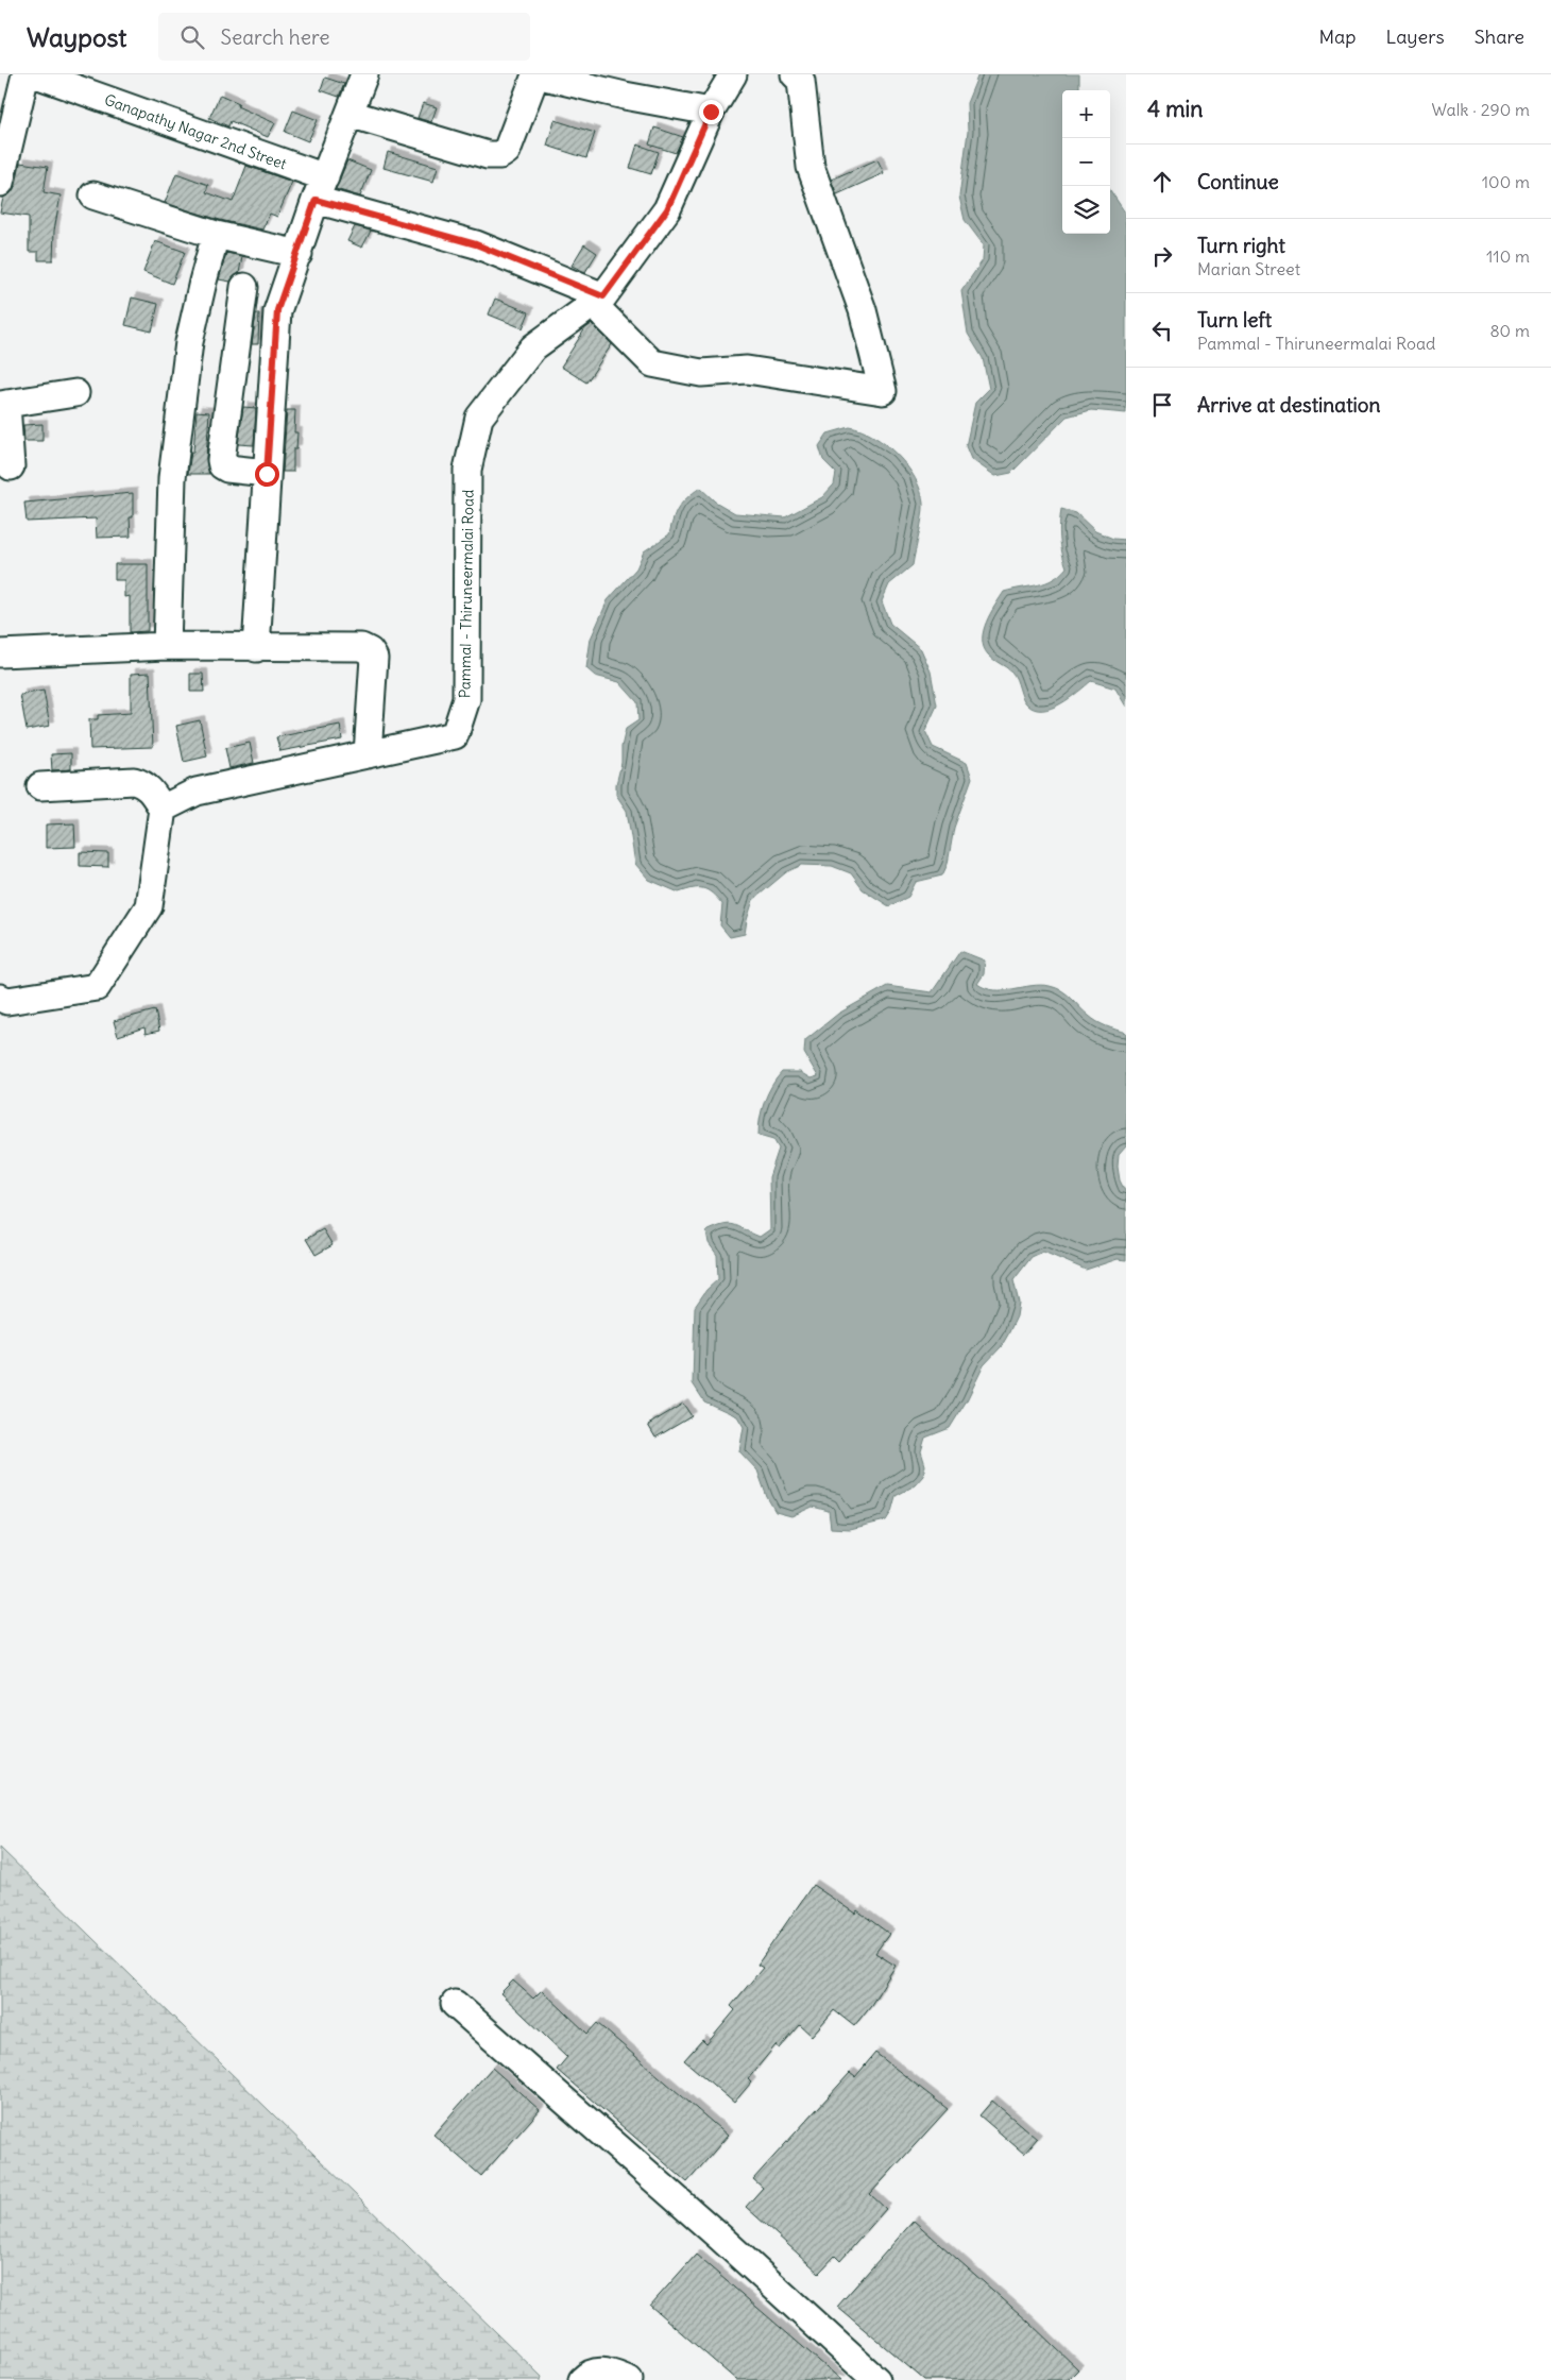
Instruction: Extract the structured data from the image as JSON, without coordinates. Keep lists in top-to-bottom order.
{
  "streets": {
    "street": ["Ganapathy Nagar 2nd Street", "Pammal - Thiruneermalai Road"]
  },
  "crossings": [
    ["Ganapathy Nagar 2nd Street", "Pammal - Thiruneermalai Road"]
  ],
  "page": {
    "header": "Waypost",
    "search": "Search here",
    "nav": ["Map", "Layers", "Share"],
    "heading": ["4 min", "Walk · 290 m"],
    "map_buttons": ["+", "−"],
    "list": [
      ["Continue", "100 m"],
      ["Turn right", "Marian Street", "110 m"],
      ["Turn left", "Pammal - Thiruneermalai Road", "80 m"],
      "Arrive at destination"
    ]
  }
}
